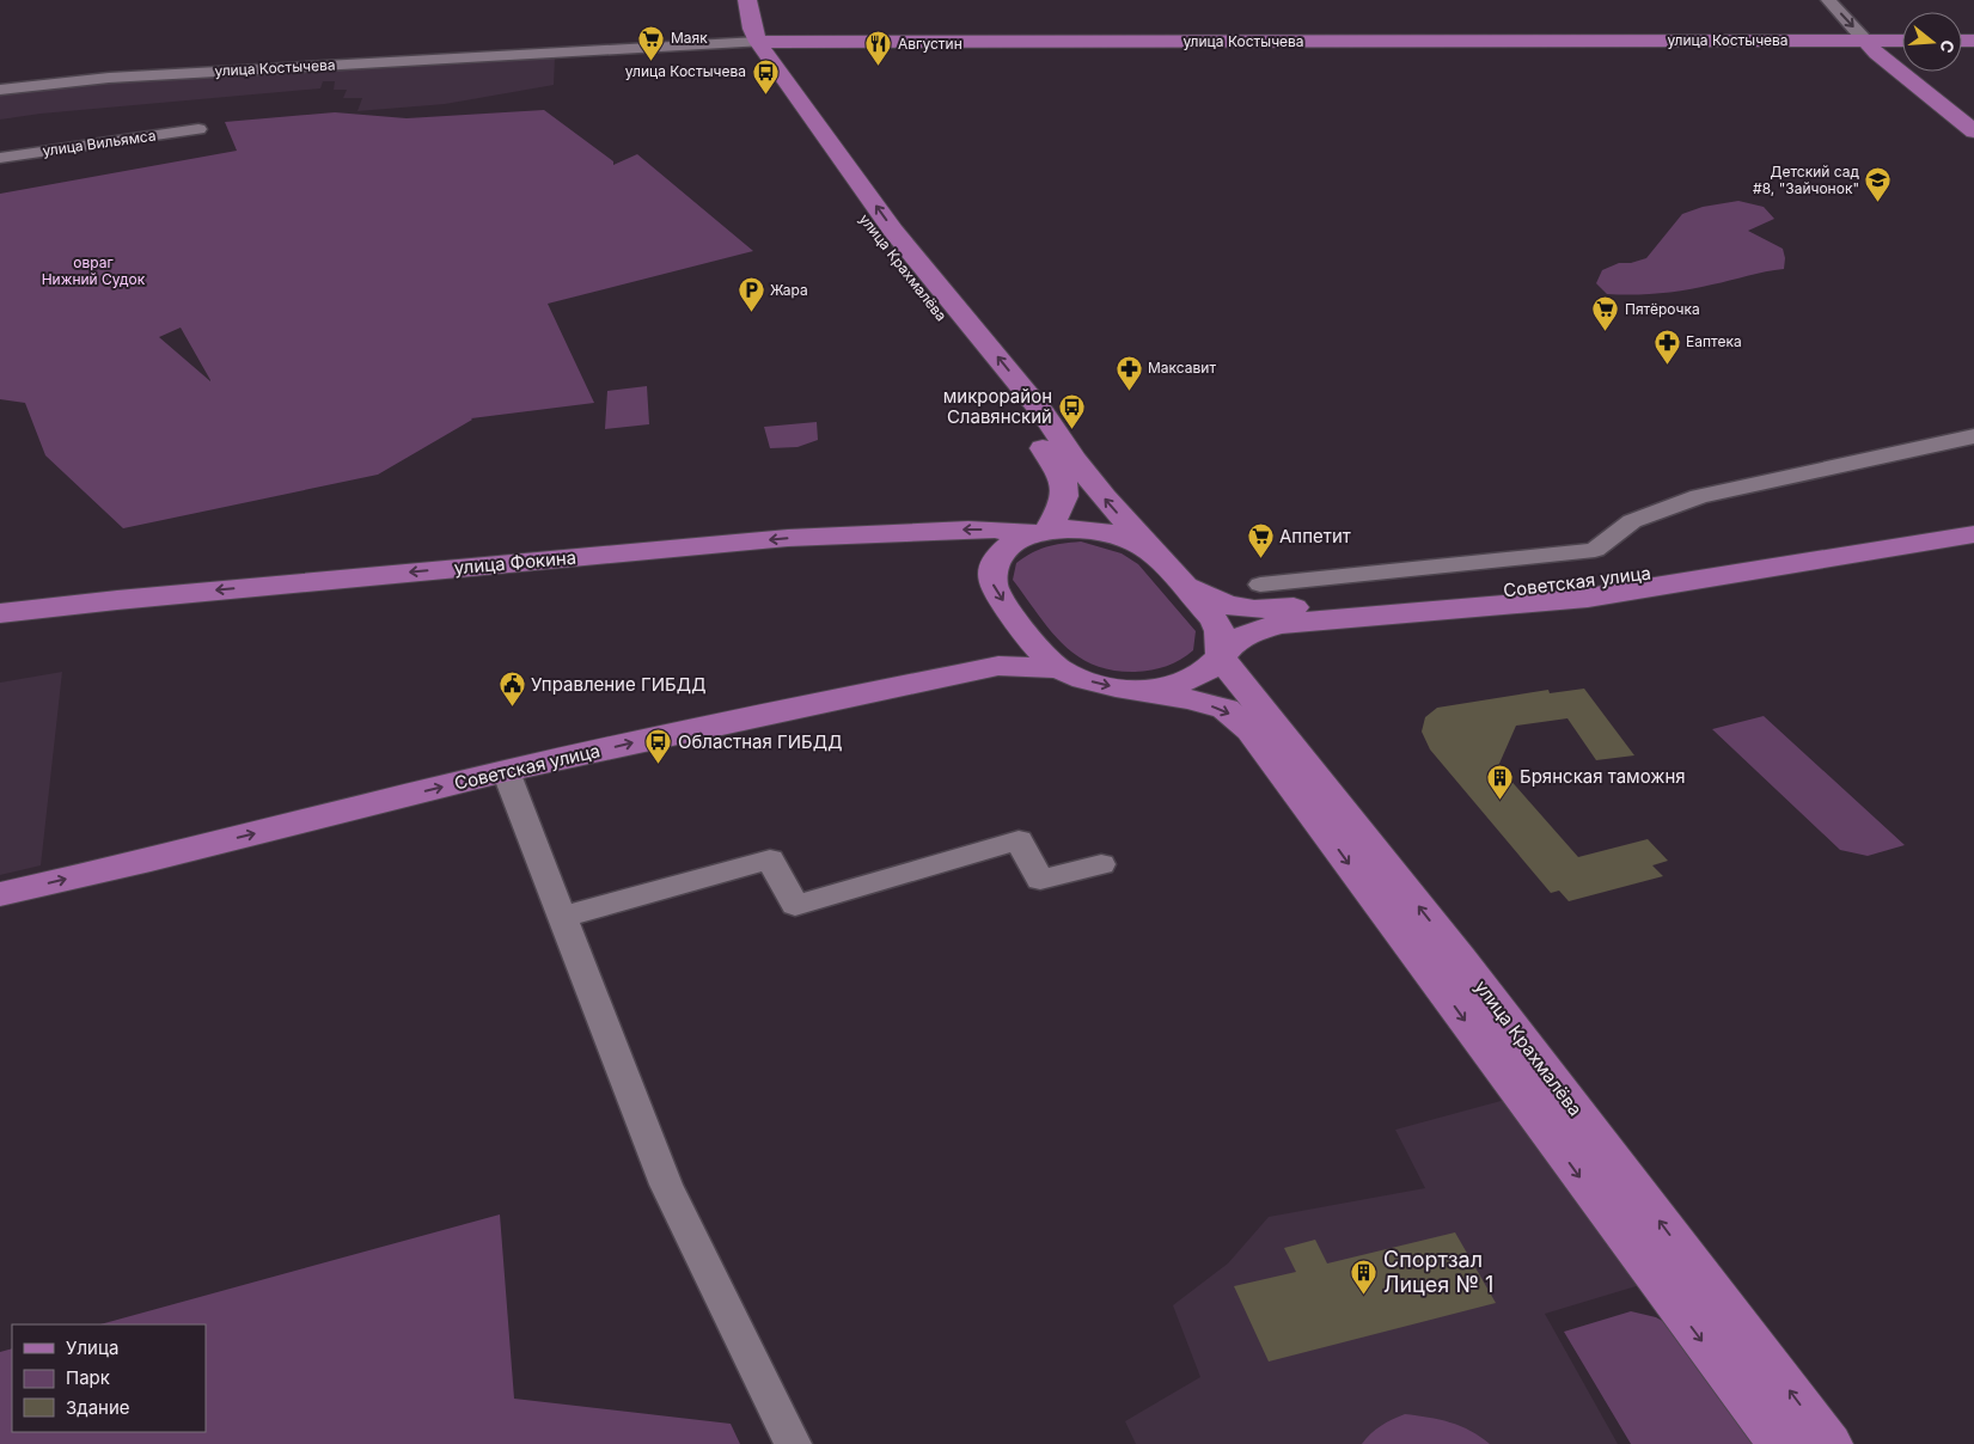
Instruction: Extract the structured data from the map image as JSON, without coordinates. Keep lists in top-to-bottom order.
{
  "streets": {
    "main road": [
      "улица Костычева",
      "улица Крахмалёва",
      "улица Фокина",
      "Советская улица"
    ],
    "street": ["улица Вильямса"]
  },
  "crossings": [
    ["улица Костычева", "улица Крахмалёва"],
    ["улица Крахмалёва", "улица Фокина"],
    ["улица Крахмалёва", "Советская улица"],
    ["улица Фокина", "Советская улица"]
  ],
  "one_way": ["улица Фокина", "Советская улица"],
  "parks": ["овраг Нижний Судок"],
  "places": {
    "supermarket": ["Маяк", "Пятёрочка", "Аппетит"],
    "restaurant": ["Августин"],
    "bus stop": ["улица Костычева", "микрорайон Славянский", "Областная ГИБДД"],
    "school or university": ["Детский сад #8, \"Зайчонок\""],
    "parking": ["Жара"],
    "pharmacy": ["Еаптека", "Максавит"],
    "public building": ["Управление ГИБДД"],
    "building": ["Брянская таможня", "Спортзал Лицея № 1"]
  },
  "legend": ["Улица", "Парк", "Здание"],
  "north": "right"
}
